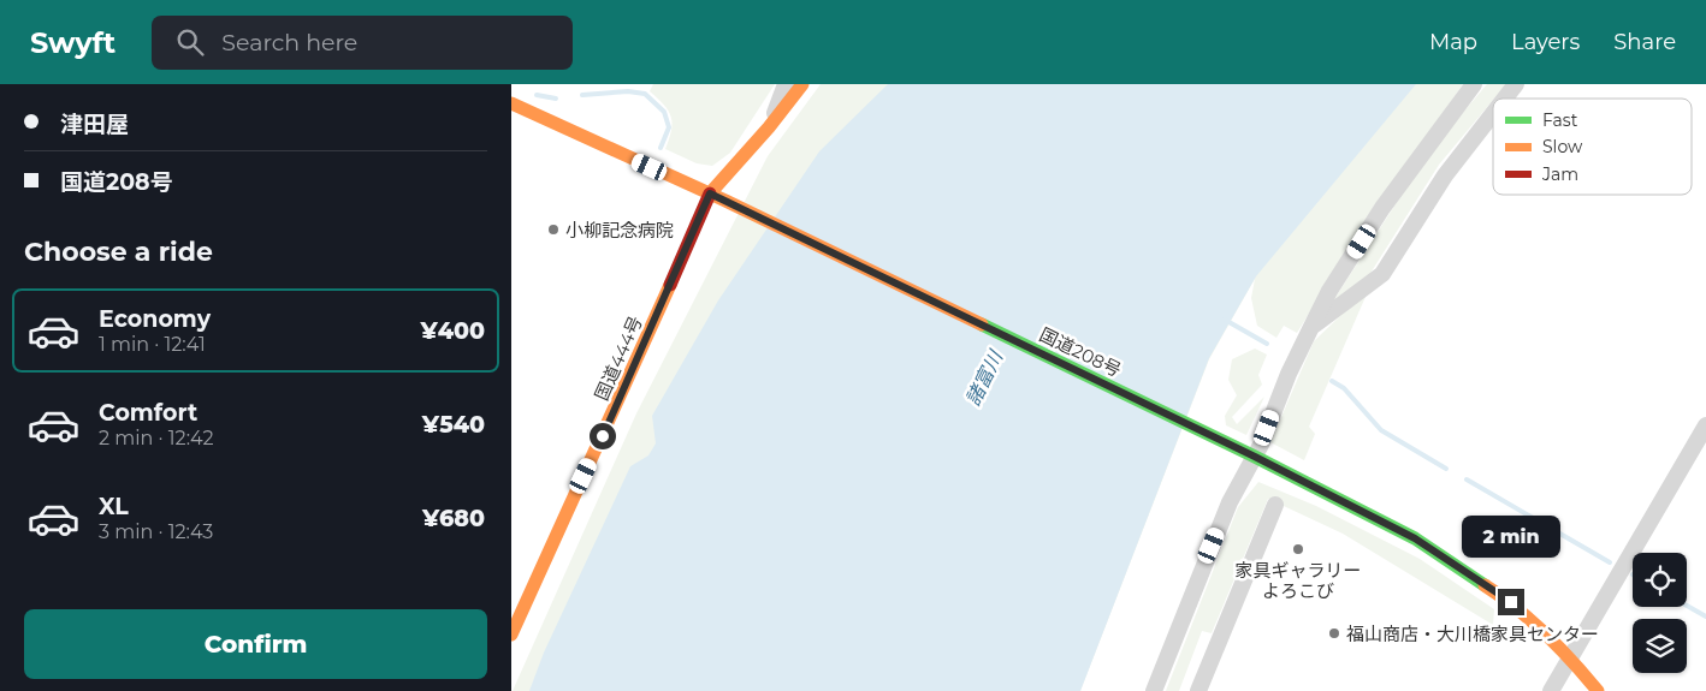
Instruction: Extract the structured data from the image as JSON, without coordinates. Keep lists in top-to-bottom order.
{
  "streets": {
    "main road": ["国道208号", "国道444号"]
  },
  "crossings": [
    ["国道208号", "国道444号"]
  ],
  "water": ["諸富川"],
  "places": ["小柳記念病院", "家具ギャラリー よろこび", "福山商店・大川橋家具センター"],
  "legend": ["Fast", "Slow", "Jam"],
  "page": {
    "header": "Swyft",
    "search": "Search here",
    "nav": ["Map", "Layers", "Share"],
    "banner": ["津田屋", "国道208号"],
    "heading": "Choose a ride",
    "list": [
      {
        "name": "Economy",
        "note": "1 min · 12:41",
        "value": "¥400"
      },
      {
        "name": "Comfort",
        "note": "2 min · 12:42",
        "value": "¥540"
      },
      {
        "name": "XL",
        "note": "3 min · 12:43",
        "value": "¥680"
      }
    ],
    "bubble": "2 min",
    "buttons": "Confirm"
  }
}
